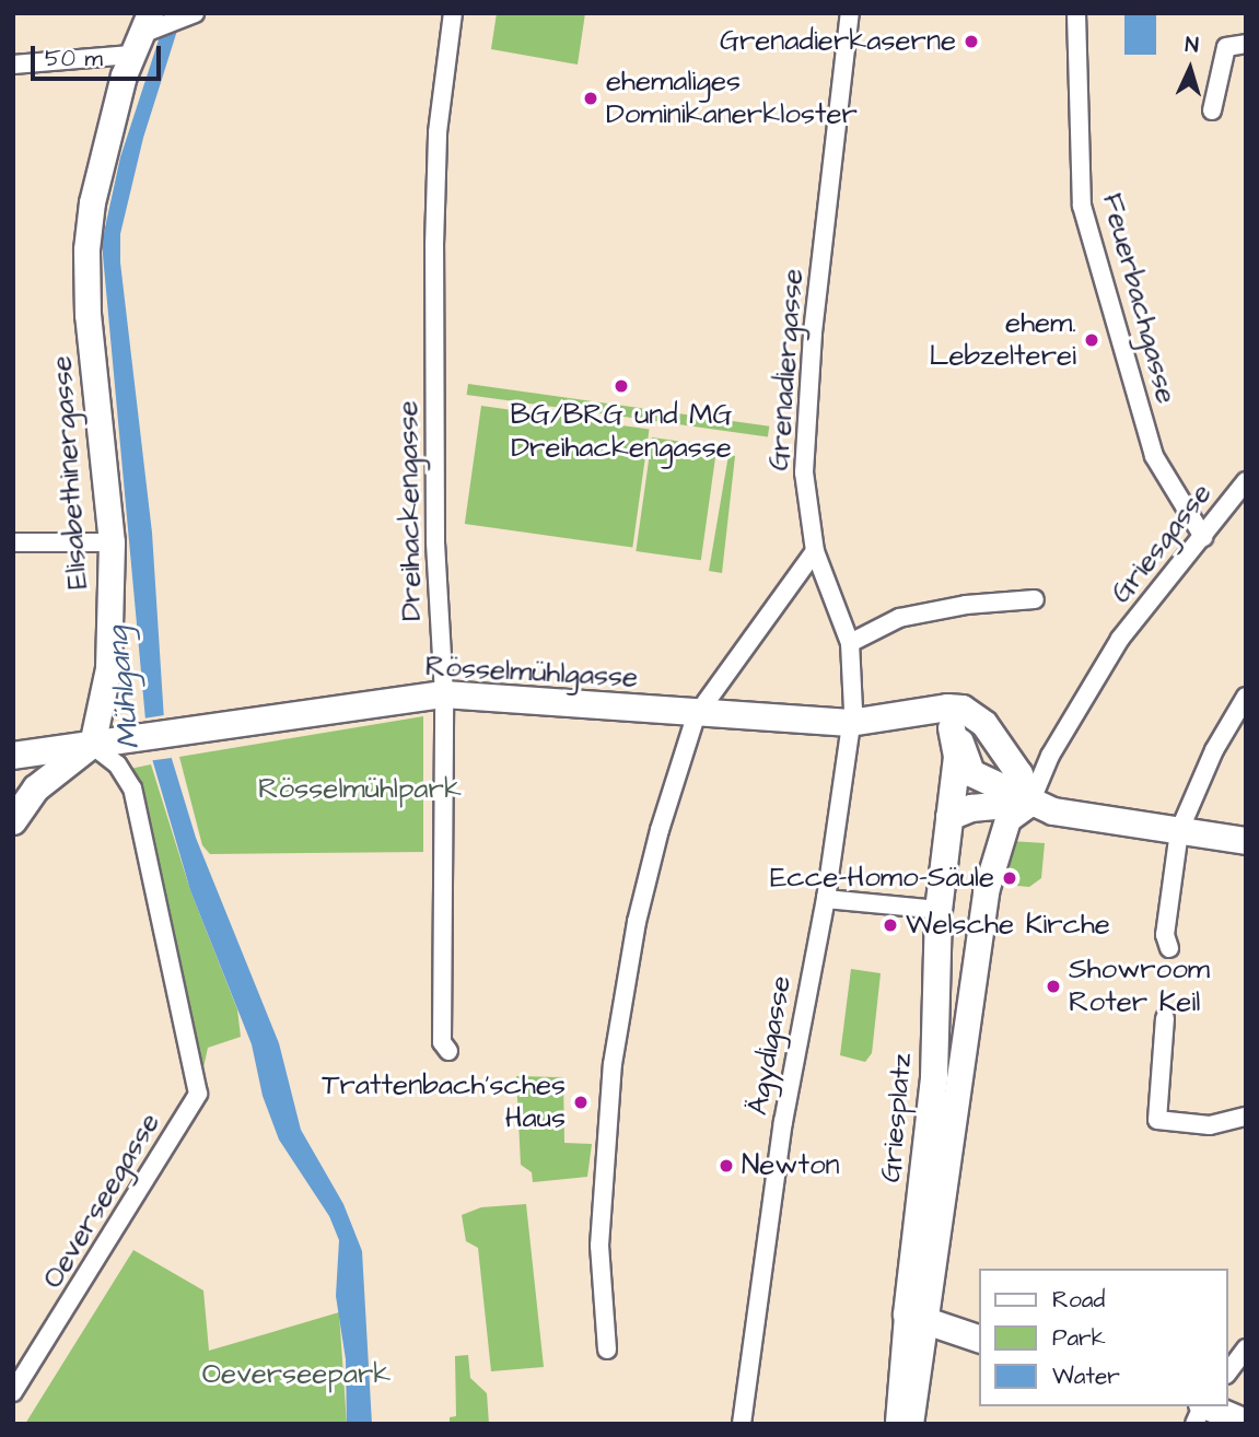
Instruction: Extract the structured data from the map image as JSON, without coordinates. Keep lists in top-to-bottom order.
{
  "streets": {
    "main road": ["Elisabethinergasse", "Rösselmühlgasse", "Griesplatz"],
    "street": [
      "Feuerbachgasse",
      "Grenadiergasse",
      "Dreihackengasse",
      "Griesgasse",
      "Ägydigasse",
      "Oeverseegasse"
    ]
  },
  "crossings": [
    ["Feuerbachgasse", "Griesgasse"],
    ["Grenadiergasse", "Rösselmühlgasse"],
    ["Grenadiergasse", "Ägydigasse"],
    ["Elisabethinergasse", "Rösselmühlgasse"],
    ["Elisabethinergasse", "Oeverseegasse"],
    ["Dreihackengasse", "Rösselmühlgasse"],
    ["Griesgasse", "Griesplatz"],
    ["Rösselmühlgasse", "Ägydigasse"],
    ["Rösselmühlgasse", "Griesplatz"],
    ["Rösselmühlgasse", "Oeverseegasse"]
  ],
  "water": ["Mühlgang"],
  "parks": ["Rösselmühlpark", "Oeverseepark"],
  "places": [
    "Grenadierkaserne",
    "ehemaliges Dominikanerkloster",
    "ehem. Lebzelterei",
    "BG/BRG und MG Dreihackengasse",
    "Ecce-Homo-Säule",
    "Welsche Kirche",
    "Showroom Roter Keil",
    "Trattenbach'sches Haus",
    "Newton"
  ],
  "legend": ["Road", "Park", "Water"],
  "scale_bar": "50 m",
  "north": "top"
}
